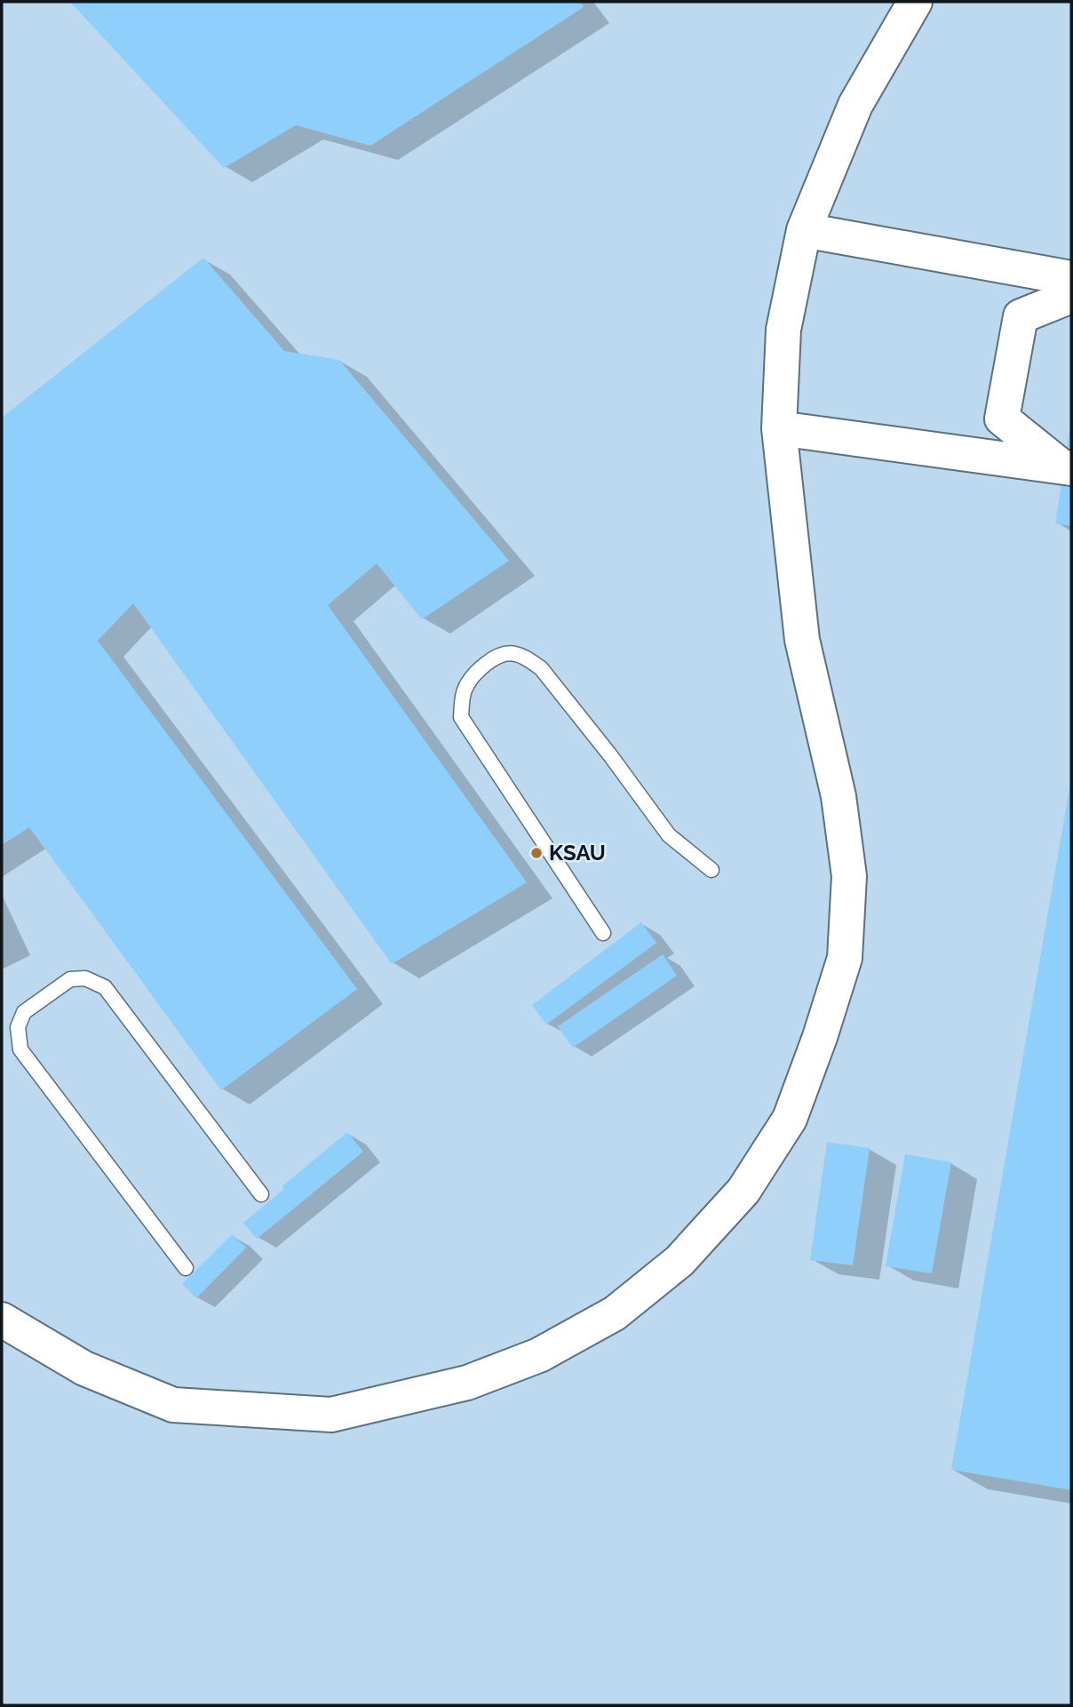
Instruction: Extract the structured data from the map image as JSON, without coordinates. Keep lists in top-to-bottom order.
{
  "places": ["KSAU"]
}
